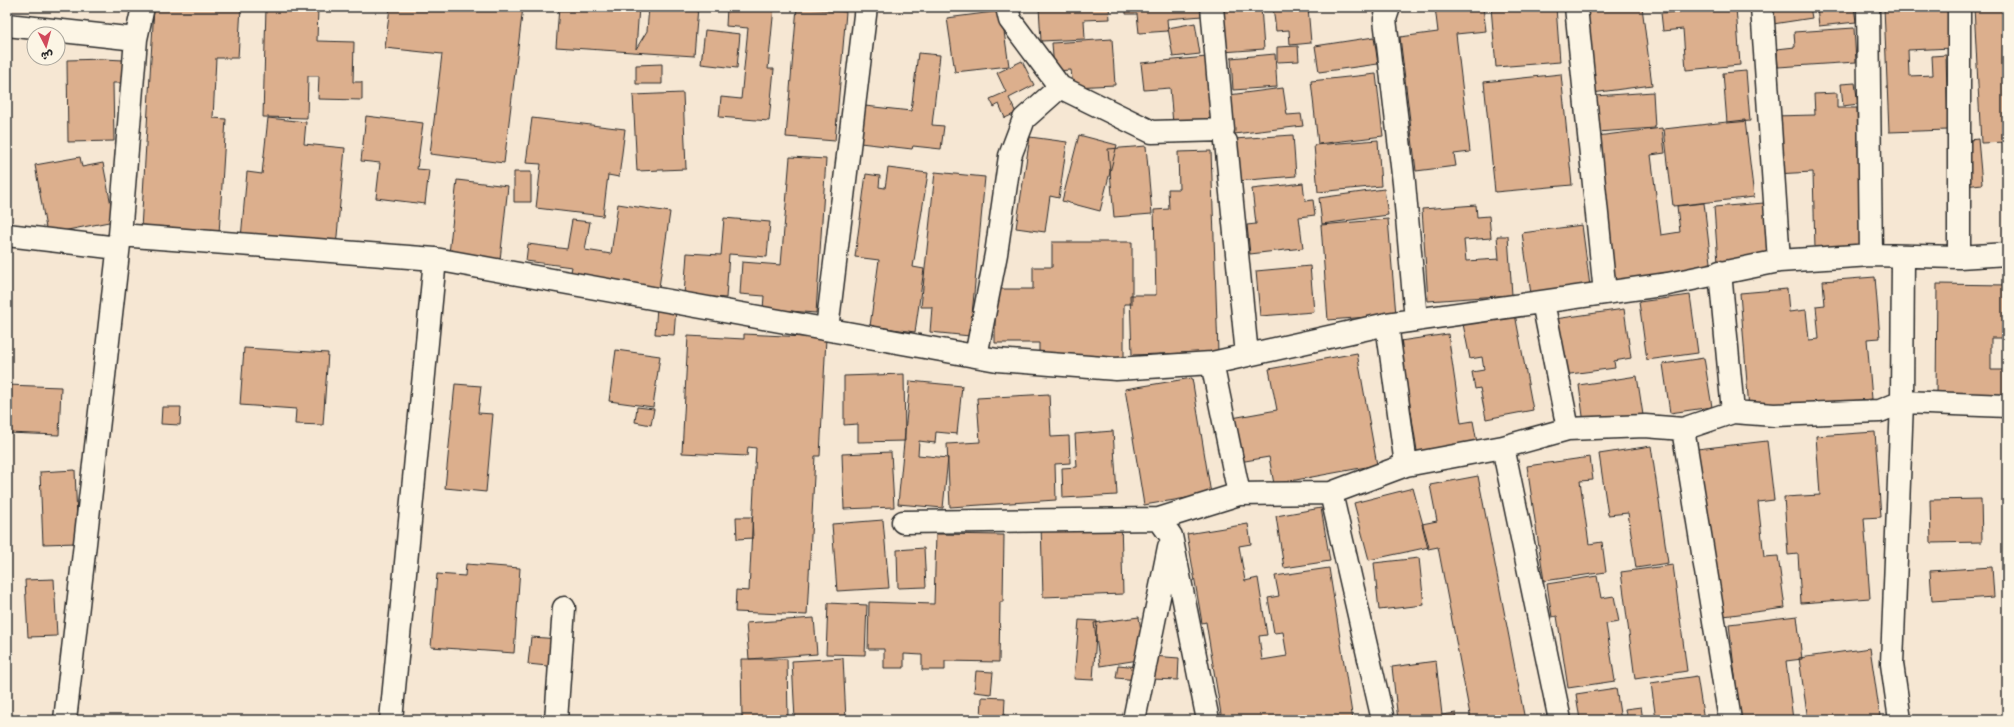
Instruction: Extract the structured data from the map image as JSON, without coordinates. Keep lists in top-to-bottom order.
{
  "north": "bottom"
}
